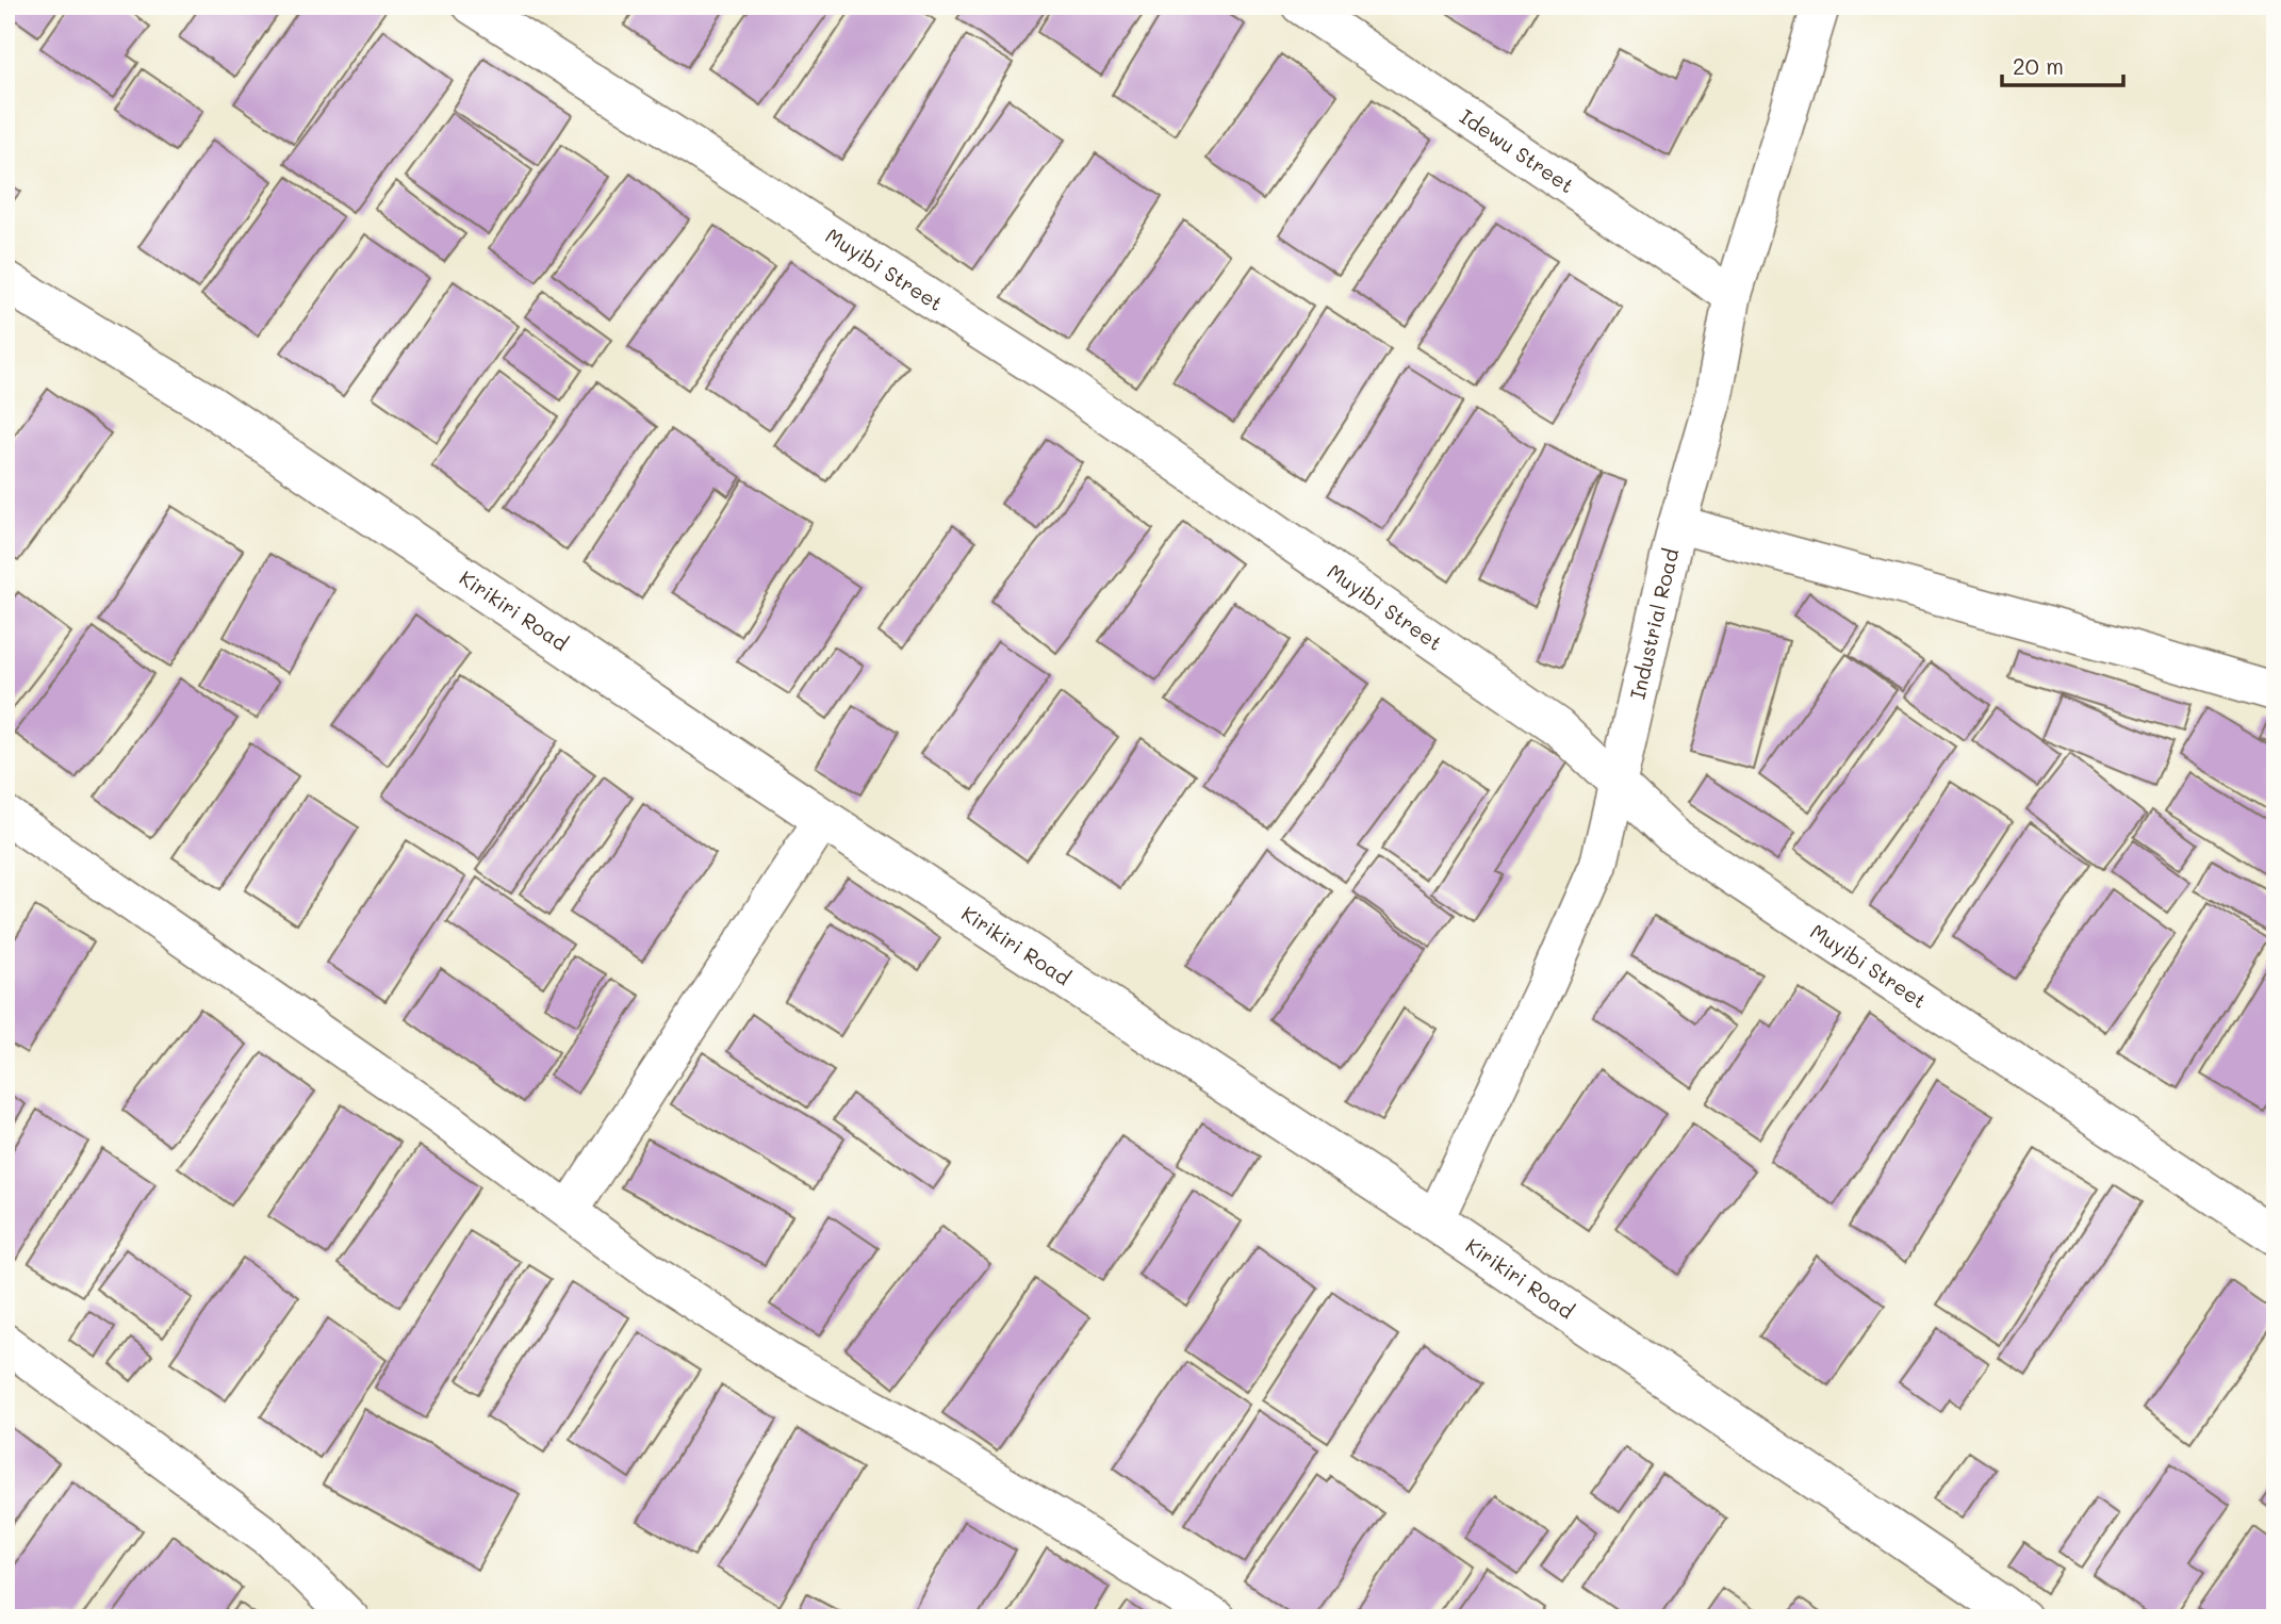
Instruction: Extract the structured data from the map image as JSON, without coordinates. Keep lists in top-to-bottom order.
{
  "streets": {
    "main road": ["Kirikiri Road"],
    "street": ["Idewu Street", "Muyibi Street", "Industrial Road"]
  },
  "crossings": [
    ["Idewu Street", "Industrial Road"],
    ["Muyibi Street", "Industrial Road"],
    ["Kirikiri Road", "Industrial Road"]
  ],
  "scale_bar": "20 m"
}
